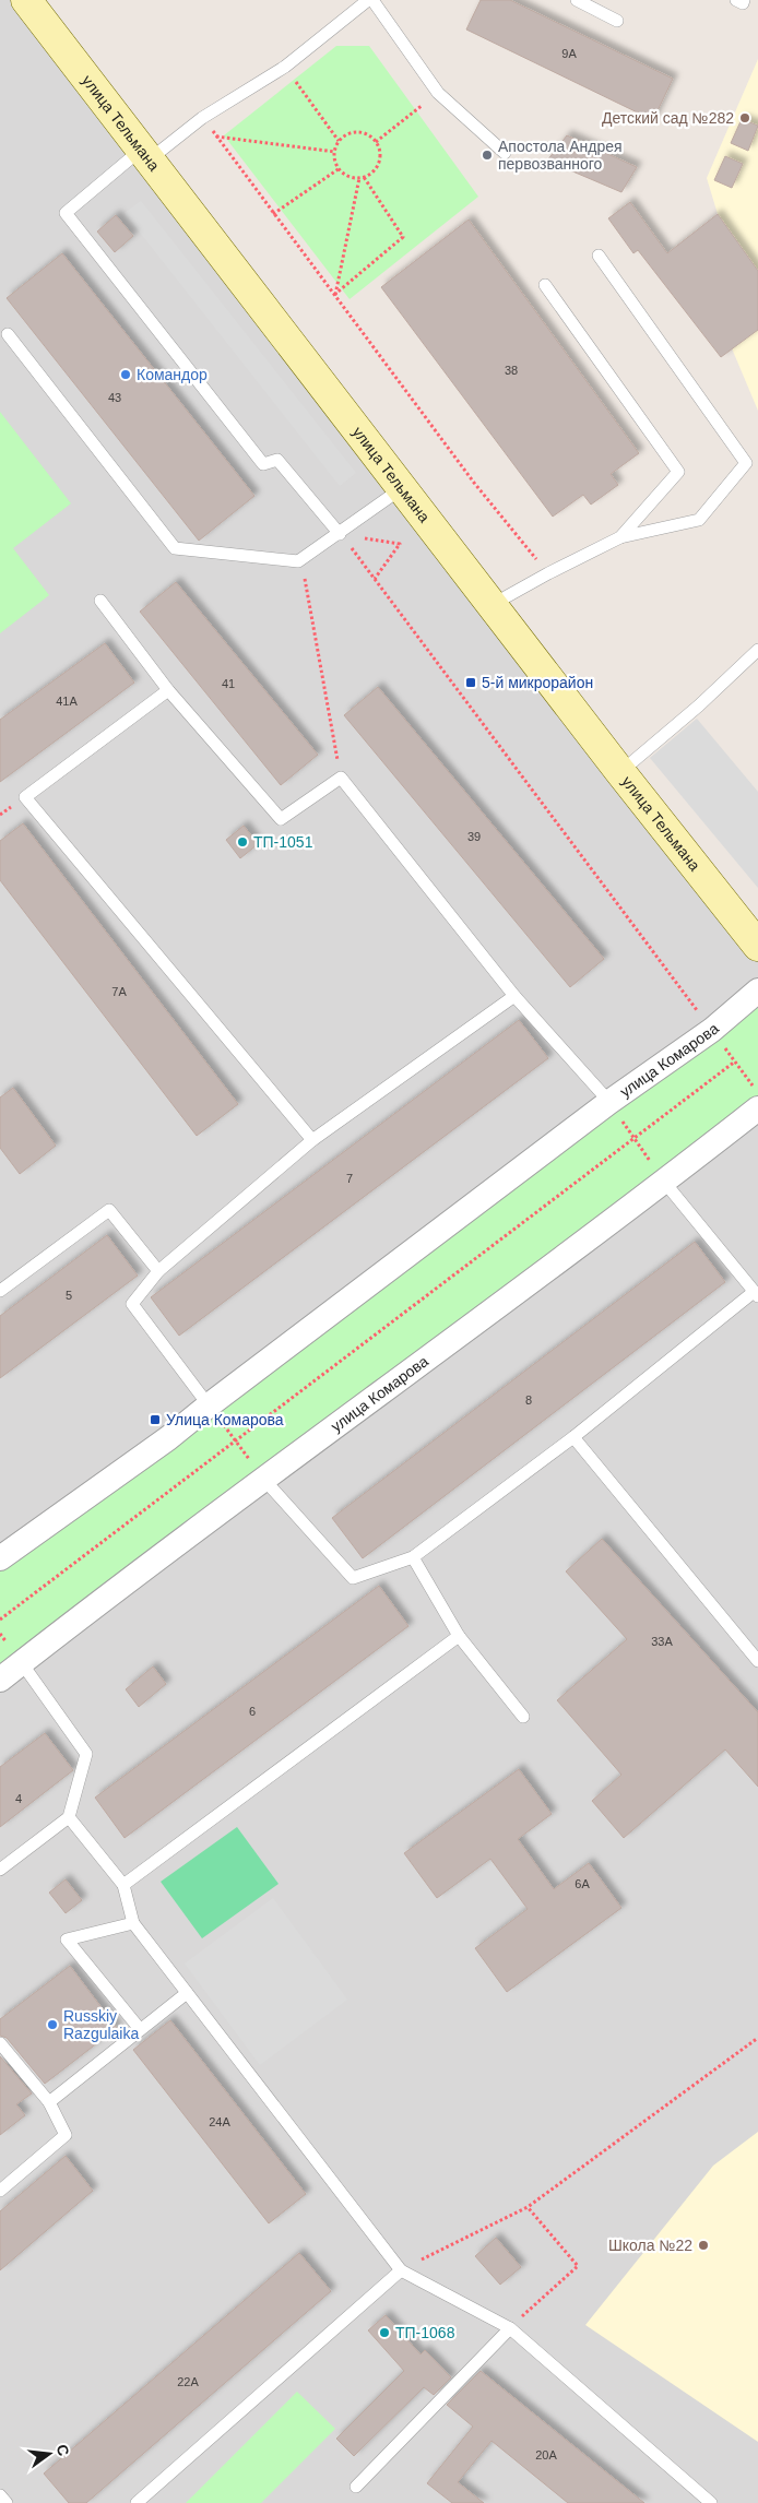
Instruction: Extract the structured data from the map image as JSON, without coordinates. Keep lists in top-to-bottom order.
{
  "streets": {
    "main road": ["улица Тельмана"],
    "street": ["улица Комарова"]
  },
  "places": {
    "other": [
      "Детский сад №282",
      "Апостола Андрея первозванного",
      "Командор",
      "ТП-1051",
      "Russkiy Razgulaika",
      "Школа №22",
      "ТП-1068"
    ],
    "transit": ["5-й микрорайон", "Улица Комарова"]
  },
  "house_numbers": [
    "9А",
    "38",
    "43",
    "41",
    "41А",
    "39",
    "7А",
    "7",
    "5",
    "8",
    "33А",
    "6",
    "4",
    "6А",
    "24А",
    "22А",
    "20А"
  ],
  "north": "right"
}
